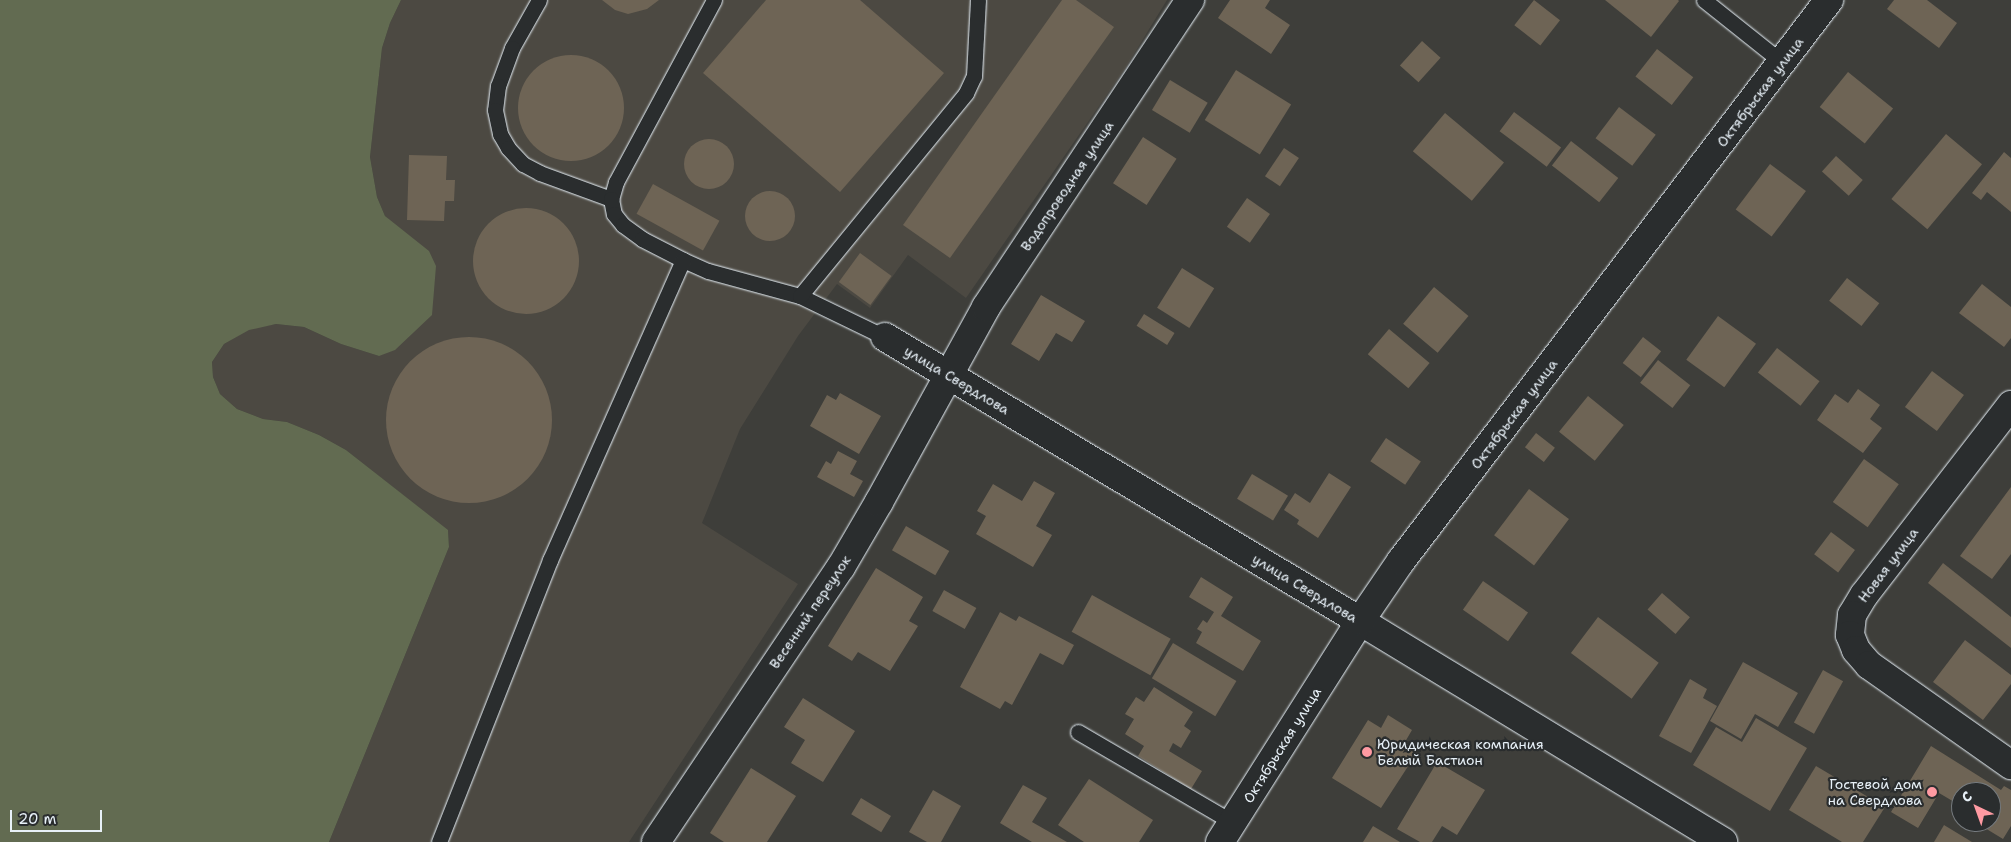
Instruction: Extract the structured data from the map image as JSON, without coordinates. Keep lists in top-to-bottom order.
{
  "streets": {
    "street": [
      "Октябрьская улица",
      "Водопроводная улица",
      "улица Свердлова",
      "Новая улица",
      "Весенний переулок"
    ]
  },
  "crossings": [
    ["Октябрьская улица", "улица Свердлова"],
    ["Водопроводная улица", "улица Свердлова"],
    ["Водопроводная улица", "Весенний переулок"],
    ["улица Свердлова", "Весенний переулок"]
  ],
  "places": ["Юридическая компания Белый Бастион", "Гостевой дом на Свердлова"],
  "scale_bar": "20 m",
  "north": "top left"
}
